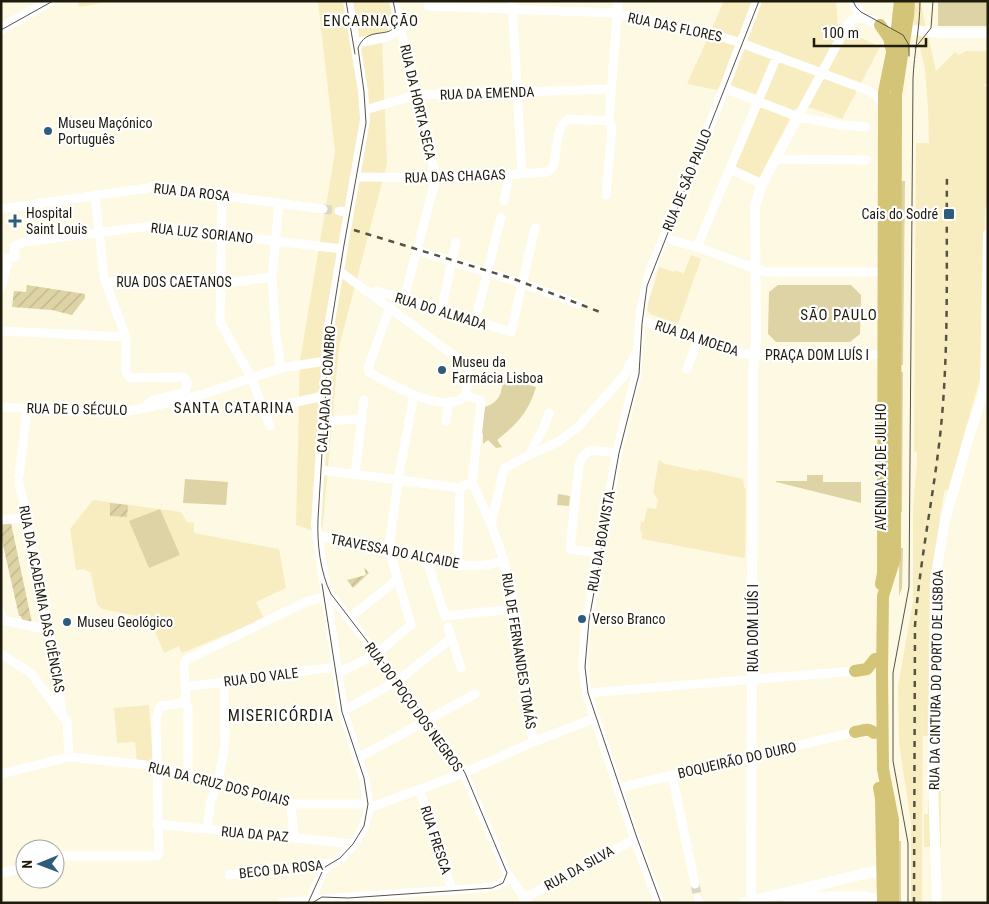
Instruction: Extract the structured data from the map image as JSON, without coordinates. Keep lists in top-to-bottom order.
{
  "streets": {
    "main road": ["AVENIDA 24 DE JULHO"],
    "street": [
      "RUA DAS FLORES",
      "RUA DA EMENDA",
      "RUA DA HORTA SECA",
      "RUA DAS CHAGAS",
      "RUA DE SÃO PAULO",
      "RUA DA ROSA",
      "RUA LUZ SORIANO",
      "RUA DOS CAETANOS",
      "RUA DO ALMADA",
      "RUA DA MOEDA",
      "PRAÇA DOM LUÍS I",
      "CALÇADA DO COMBRO",
      "RUA DE O SÉCULO",
      "RUA DA BOAVISTA",
      "TRAVESSA DO ALCAIDE",
      "RUA DA ACADEMIA DAS CIÊNCIAS",
      "RUA DOM LUÍS I",
      "RUA DE FERNANDES TOMÁS",
      "RUA DO VALE",
      "RUA DA CINTURA DO PORTO DE LISBOA",
      "RUA DO POÇO DOS NEGROS",
      "BOQUEIRÃO DO DURO",
      "RUA DA CRUZ DOS POIAIS",
      "RUA DA PAZ",
      "RUA FRESCA",
      "RUA DA SILVA",
      "BECO DA ROSA"
    ]
  },
  "crossings": [
    ["RUA DAS FLORES", "RUA DE SÃO PAULO"],
    ["RUA DAS FLORES", "AVENIDA 24 DE JULHO"],
    ["RUA DA EMENDA", "RUA DA HORTA SECA"],
    ["RUA DA EMENDA", "CALÇADA DO COMBRO"],
    ["RUA DA HORTA SECA", "RUA DAS CHAGAS"],
    ["RUA DAS CHAGAS", "CALÇADA DO COMBRO"],
    ["RUA DE SÃO PAULO", "RUA DA MOEDA"],
    ["RUA DE SÃO PAULO", "RUA DA BOAVISTA"],
    ["RUA LUZ SORIANO", "CALÇADA DO COMBRO"],
    ["RUA DA MOEDA", "PRAÇA DOM LUÍS I"],
    ["RUA DA MOEDA", "RUA DOM LUÍS I"],
    ["PRAÇA DOM LUÍS I", "AVENIDA 24 DE JULHO"],
    ["PRAÇA DOM LUÍS I", "RUA DOM LUÍS I"],
    ["CALÇADA DO COMBRO", "RUA DE O SÉCULO"],
    ["CALÇADA DO COMBRO", "TRAVESSA DO ALCAIDE"],
    ["CALÇADA DO COMBRO", "RUA DO VALE"],
    ["CALÇADA DO COMBRO", "RUA DO POÇO DOS NEGROS"],
    ["CALÇADA DO COMBRO", "RUA DA CRUZ DOS POIAIS"],
    ["RUA DE O SÉCULO", "RUA DA ACADEMIA DAS CIÊNCIAS"],
    ["RUA DA BOAVISTA", "BOQUEIRÃO DO DURO"],
    ["RUA DA BOAVISTA", "RUA DA CRUZ DOS POIAIS"],
    ["RUA DA BOAVISTA", "RUA DA SILVA"],
    ["TRAVESSA DO ALCAIDE", "RUA DE FERNANDES TOMÁS"],
    ["RUA DA ACADEMIA DAS CIÊNCIAS", "RUA DA CRUZ DOS POIAIS"],
    ["RUA DOM LUÍS I", "BOQUEIRÃO DO DURO"],
    ["RUA DE FERNANDES TOMÁS", "RUA DA CRUZ DOS POIAIS"],
    ["RUA DO POÇO DOS NEGROS", "RUA DA CRUZ DOS POIAIS"],
    ["RUA DO POÇO DOS NEGROS", "RUA DA SILVA"],
    ["RUA DA CRUZ DOS POIAIS", "RUA FRESCA"]
  ],
  "districts": [
    "ENCARNAÇÃO",
    "SÃO PAULO",
    "SANTA CATARINA",
    "MISERICÓRDIA"
  ],
  "places": {
    "other": [
      "Museu Maçónico Português",
      "Museu da Farmácia Lisboa",
      "Verso Branco",
      "Museu Geológico"
    ],
    "transit": ["Cais do Sodré"],
    "health": ["Hospital Saint Louis"]
  },
  "scale_bar": "100 m",
  "north": "left"
}
